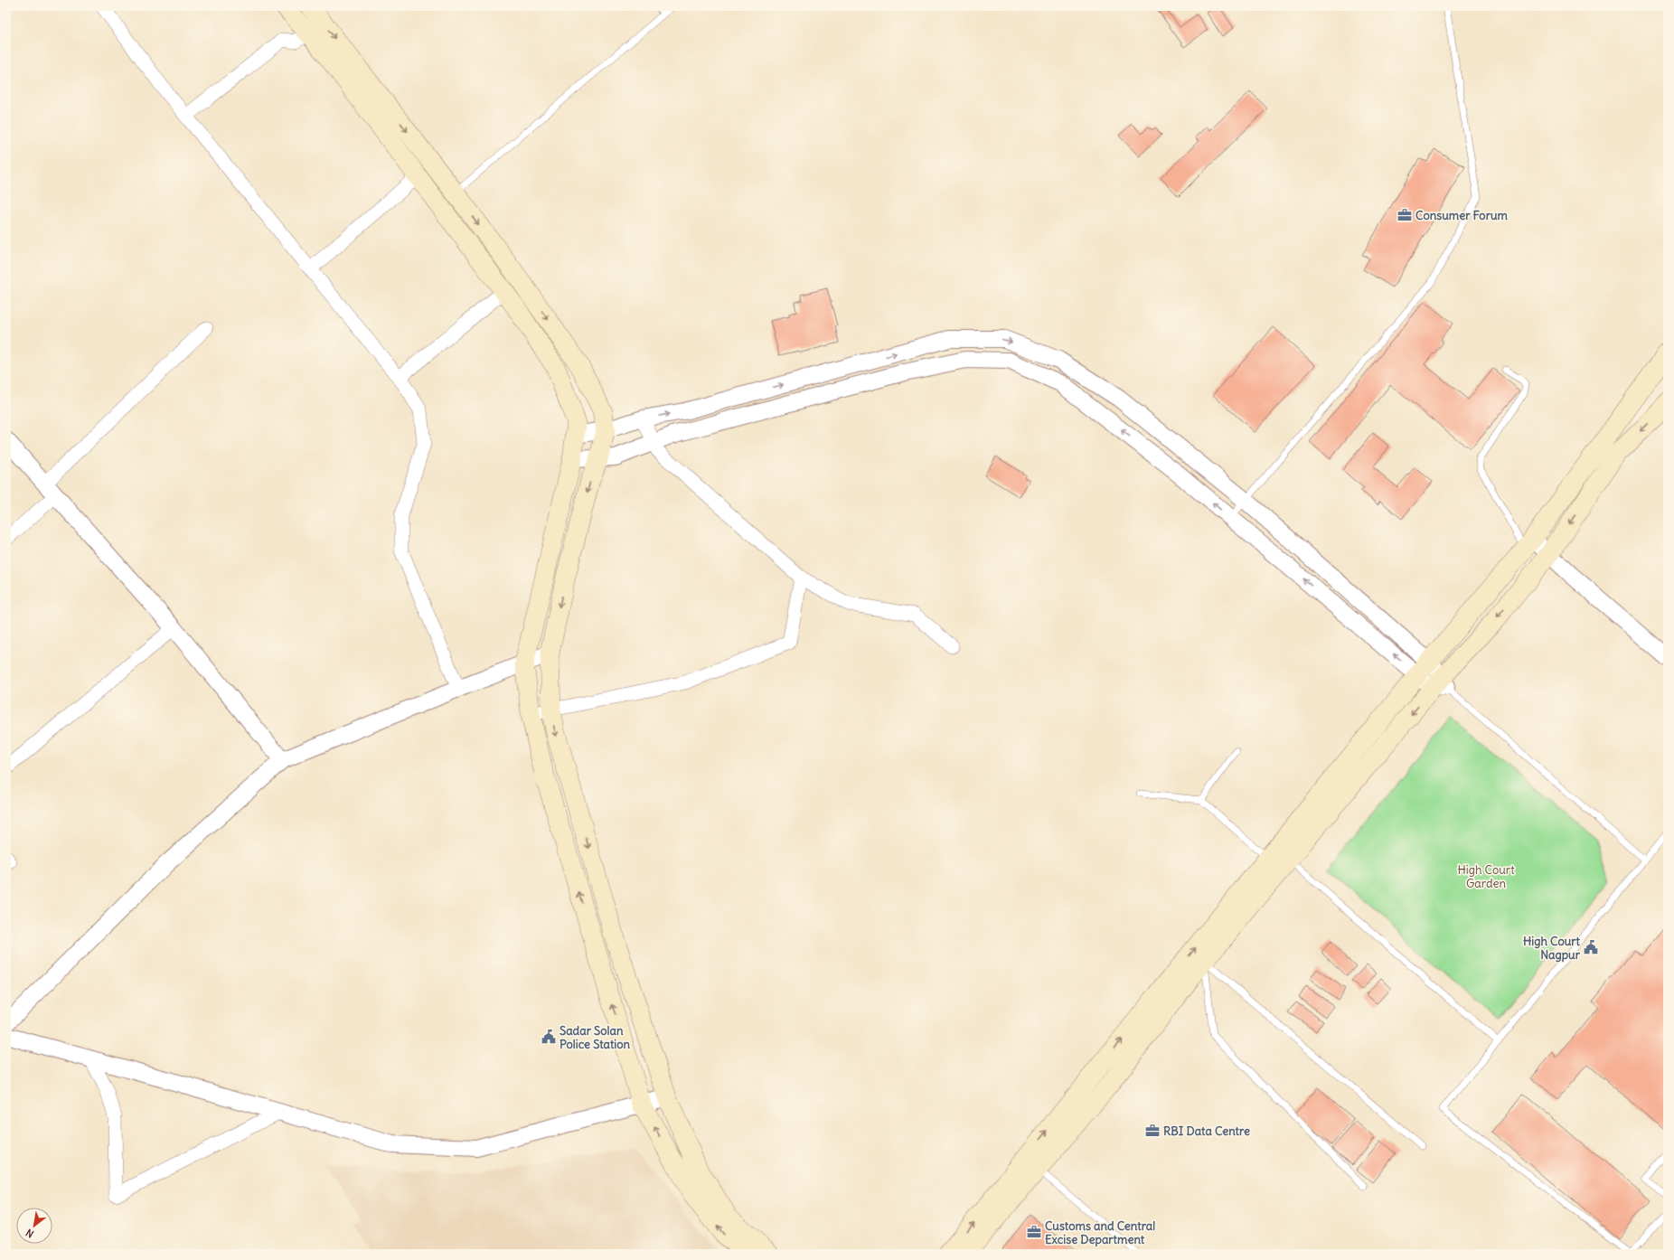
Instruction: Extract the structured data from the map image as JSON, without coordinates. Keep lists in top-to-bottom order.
{
  "parks": ["High Court Garden"],
  "places": {
    "office": ["Consumer Forum", "RBI Data Centre", "Customs and Central Excise Department"],
    "public building": ["High Court Nagpur", "Sadar Solan Police Station"]
  },
  "north": "bottom left"
}
